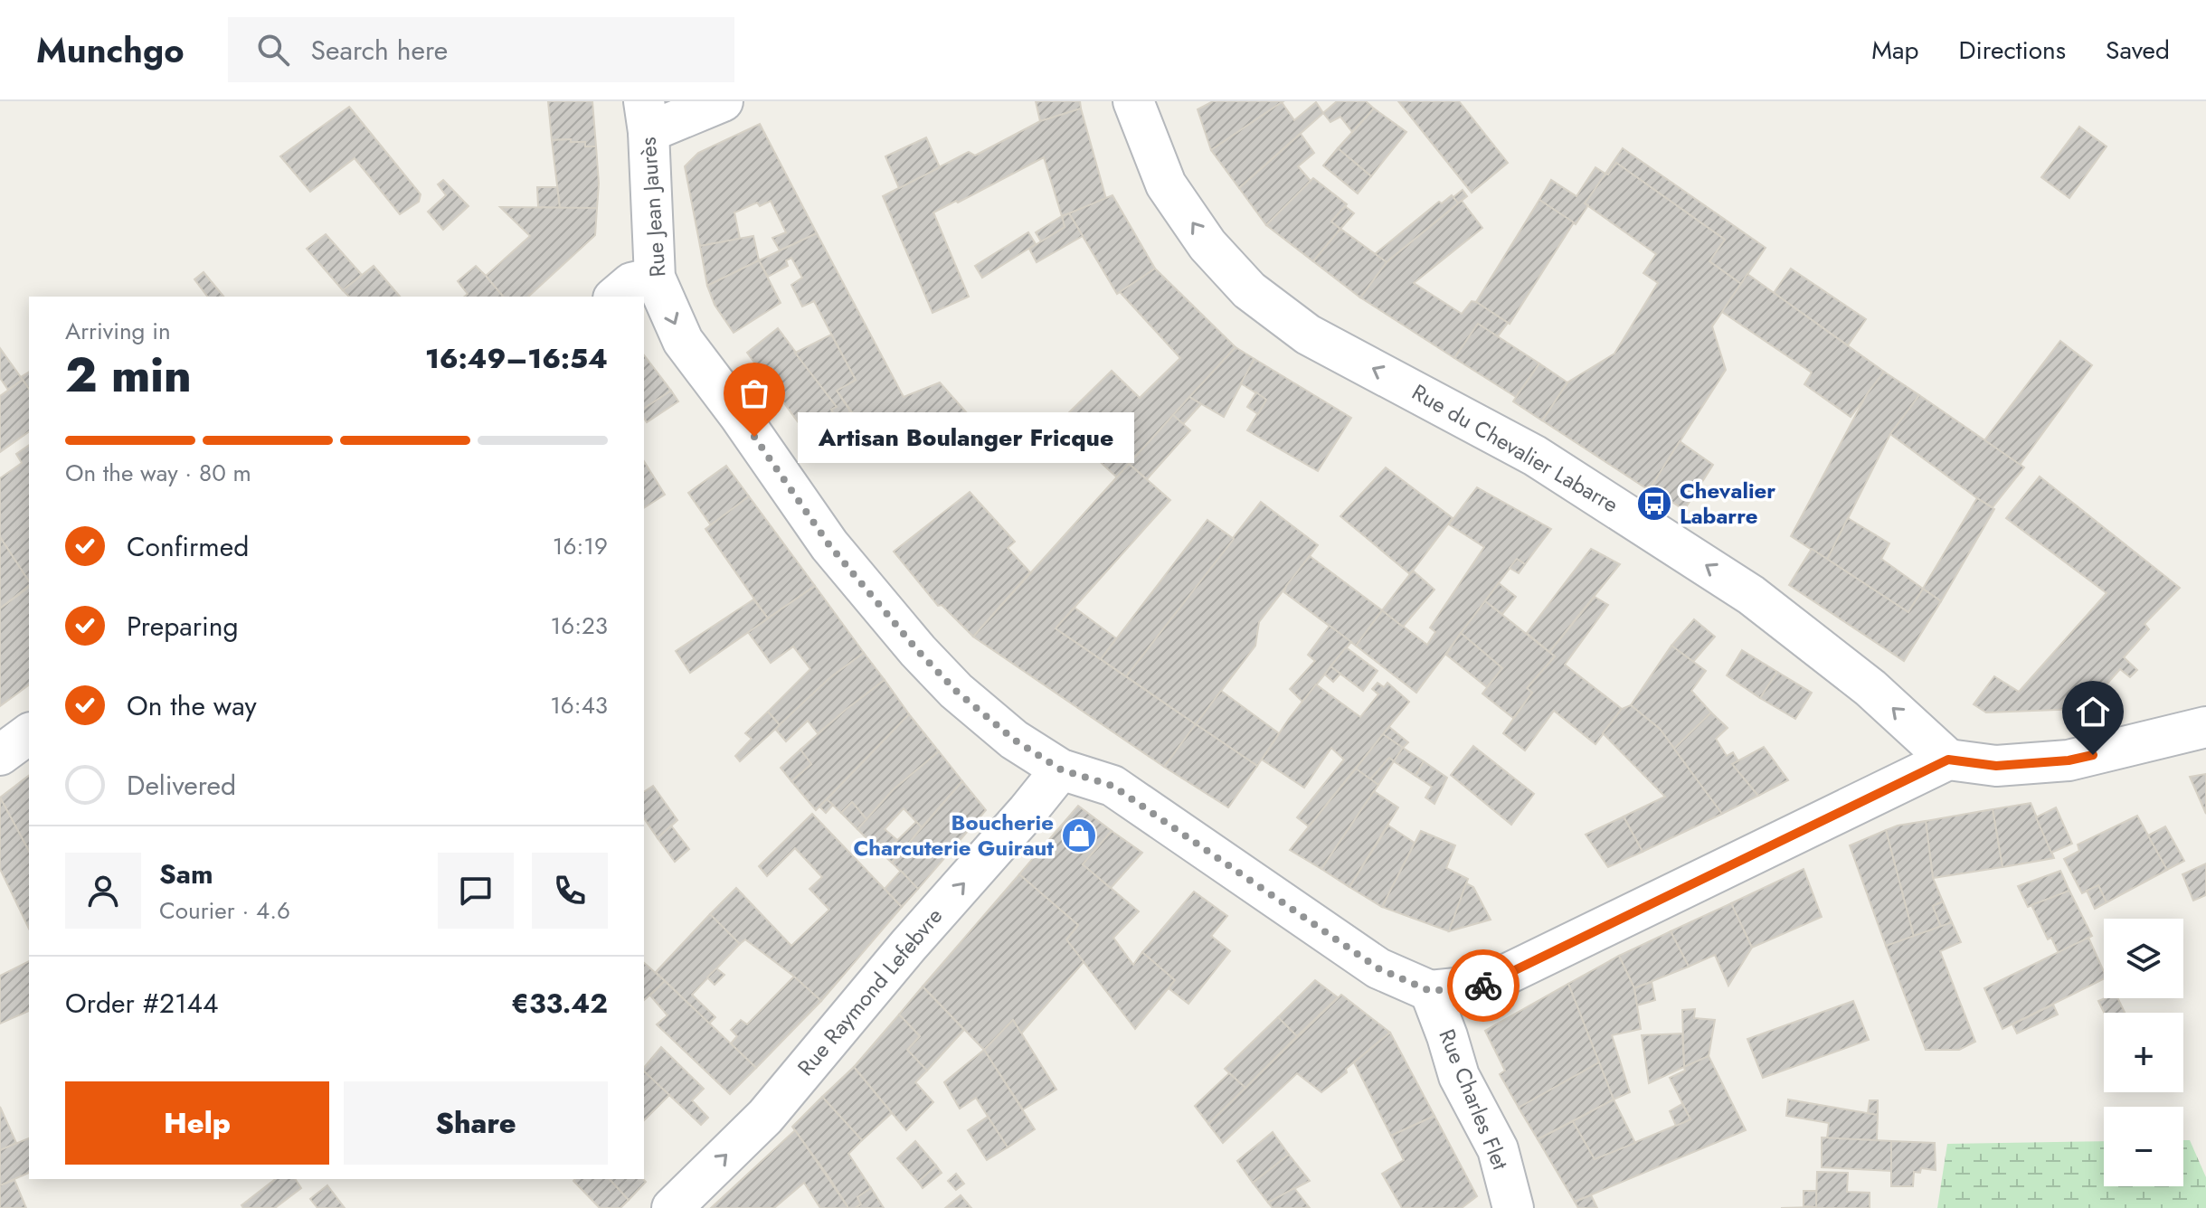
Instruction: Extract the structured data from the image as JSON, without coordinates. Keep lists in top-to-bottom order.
{
  "streets": {
    "street": [
      "Rue Jean Jaurès",
      "Rue du Chevalier Labarre",
      "Rue Raymond Lefebvre",
      "Rue Charles Flet"
    ]
  },
  "crossings": [
    ["Rue Jean Jaurès", "Rue Raymond Lefebvre"],
    ["Rue Jean Jaurès", "Rue Charles Flet"]
  ],
  "one_way": ["Rue Jean Jaurès", "Rue du Chevalier Labarre", "Rue Raymond Lefebvre"],
  "places": {
    "other": ["Artisan Boulanger Fricque"],
    "bus stop": ["Chevalier Labarre"],
    "shop": ["Boucherie Charcuterie Guiraut"]
  },
  "page": {
    "header": "Munchgo",
    "search": "Search here",
    "nav": ["Map", "Directions", "Saved"],
    "heading": ["2 min", "Arriving in", "16:49–16:54"],
    "panel": [
      "Sam",
      "Courier · 4.6",
      "Order #2144",
      "€33.42"
    ],
    "bubble": "Artisan Boulanger Fricque",
    "bar": "On the way · 80 m",
    "list": [
      ["Confirmed", "16:19"],
      ["Preparing", "16:23"],
      ["On the way", "16:43"],
      "Delivered"
    ],
    "map_buttons": ["+", "−"],
    "buttons": ["Help", "Share"]
  }
}
